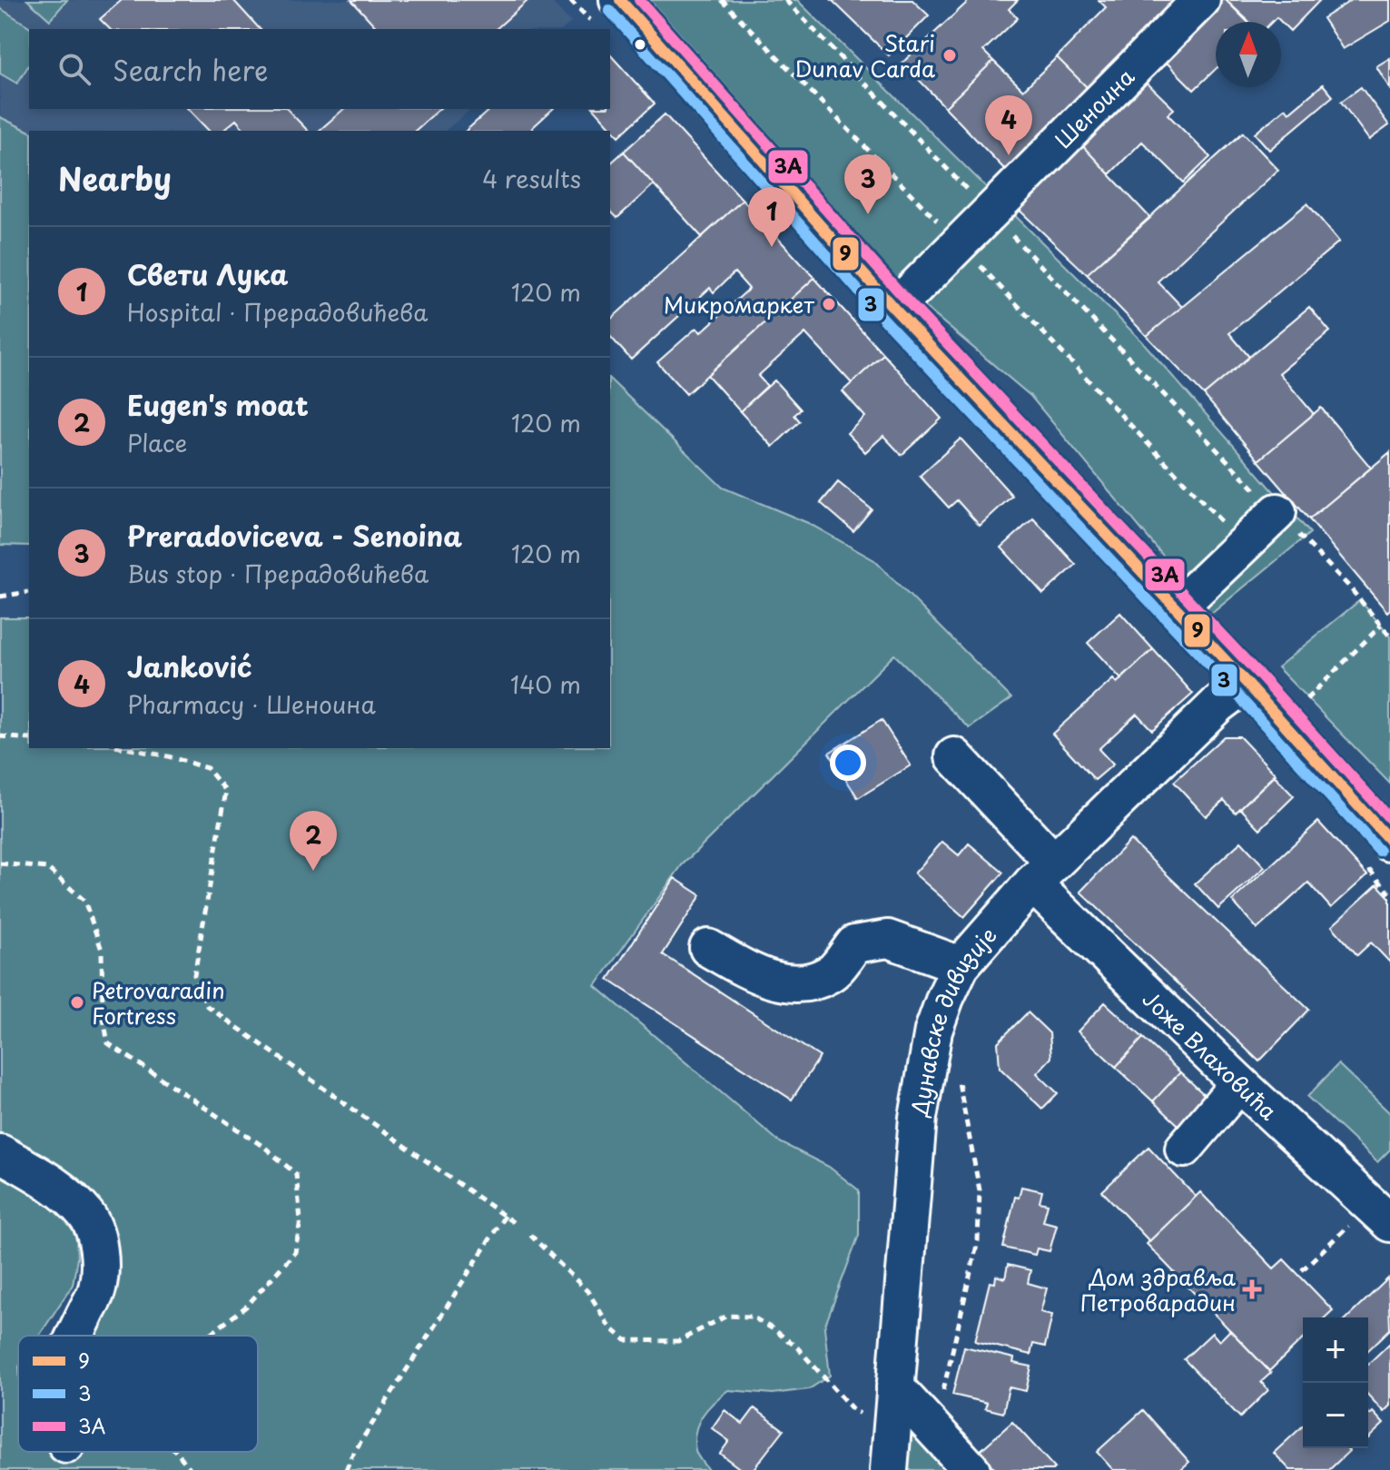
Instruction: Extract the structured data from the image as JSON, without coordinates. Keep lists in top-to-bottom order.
{
  "streets": {
    "street": ["Шеноина", "Дунавске дивизије", "Јоже Влаховића"]
  },
  "crossings": [
    ["Дунавске дивизије", "Јоже Влаховића"]
  ],
  "places": {
    "other": ["Stari Dunav Carda", "Микромаркет", "Petrovaradin Fortress"],
    "health": ["Дом здравља Петроварадин"]
  },
  "lines": ["transit line 9", "transit line 3A", "transit line 3"],
  "legend": ["9", "3", "3A"],
  "north": "top",
  "page": {
    "search": "Search here",
    "pins": [
      "4",
      "3",
      "1",
      "2"
    ],
    "heading": ["Nearby", "4 results"],
    "list": [
      {
        "mark": "1",
        "name": "Свети Лука",
        "note": "Hospital · Прерадовићева",
        "value": "120 m"
      },
      {
        "mark": "2",
        "name": "Eugen's moat",
        "note": "Place",
        "value": "120 m"
      },
      {
        "mark": "3",
        "name": "Preradoviceva - Senoina",
        "note": "Bus stop · Прерадовићева",
        "value": "120 m"
      },
      {
        "mark": "4",
        "name": "Janković",
        "note": "Pharmacy · Шеноина",
        "value": "140 m"
      }
    ],
    "map_buttons": ["+", "−"]
  }
}
